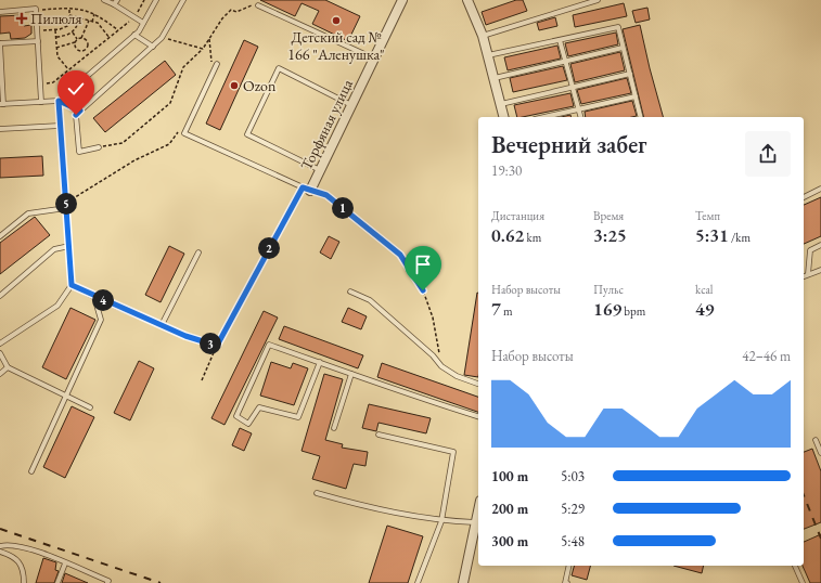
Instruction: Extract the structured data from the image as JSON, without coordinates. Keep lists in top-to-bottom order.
{
  "streets": {
    "street": ["Торфяная улица"]
  },
  "places": {
    "health": ["Пилюля"],
    "other": ["Детский сад № 166 \"Аленушка\"", "Ozon"]
  },
  "page": {
    "heading": ["Вечерний забег", "19:30"],
    "stats": [
      ["Дистанция", "0.62 km"],
      ["Время", "3:25"],
      ["Темп", "5:31 /km"],
      ["Набор высоты", "7 m"],
      ["Пульс", "169 bpm"],
      ["kcal", "49"]
    ],
    "pins": [
      "5",
      "1",
      "2",
      "4",
      "3"
    ],
    "chart": ["Набор высоты", "42–46 m"],
    "list": [
      {
        "name": "100 m",
        "note": "5:03"
      },
      {
        "name": "200 m",
        "note": "5:29"
      },
      {
        "name": "300 m",
        "note": "5:48"
      }
    ]
  }
}
